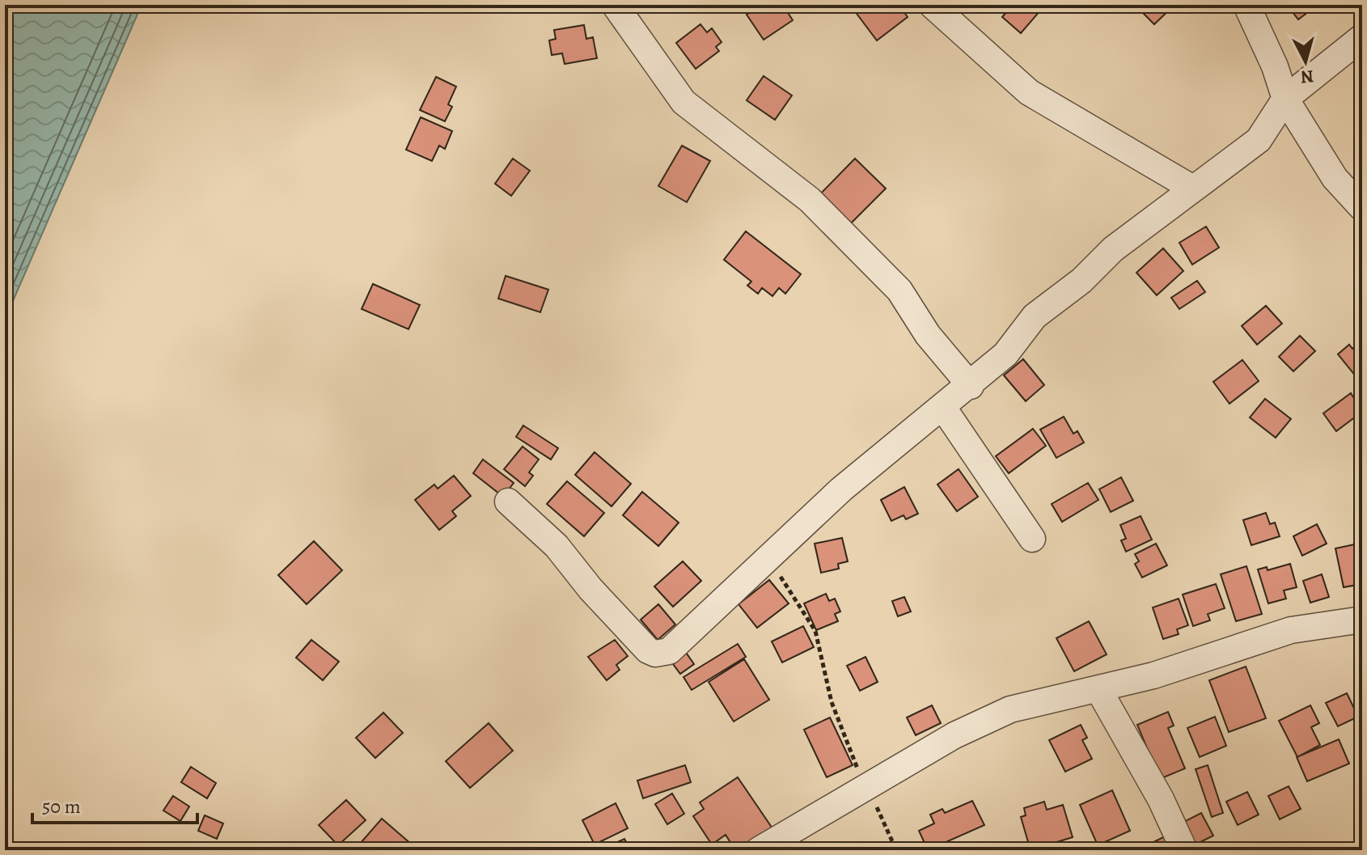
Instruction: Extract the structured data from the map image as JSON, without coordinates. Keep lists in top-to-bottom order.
{
  "scale_bar": "50 m",
  "north": "bottom"
}
